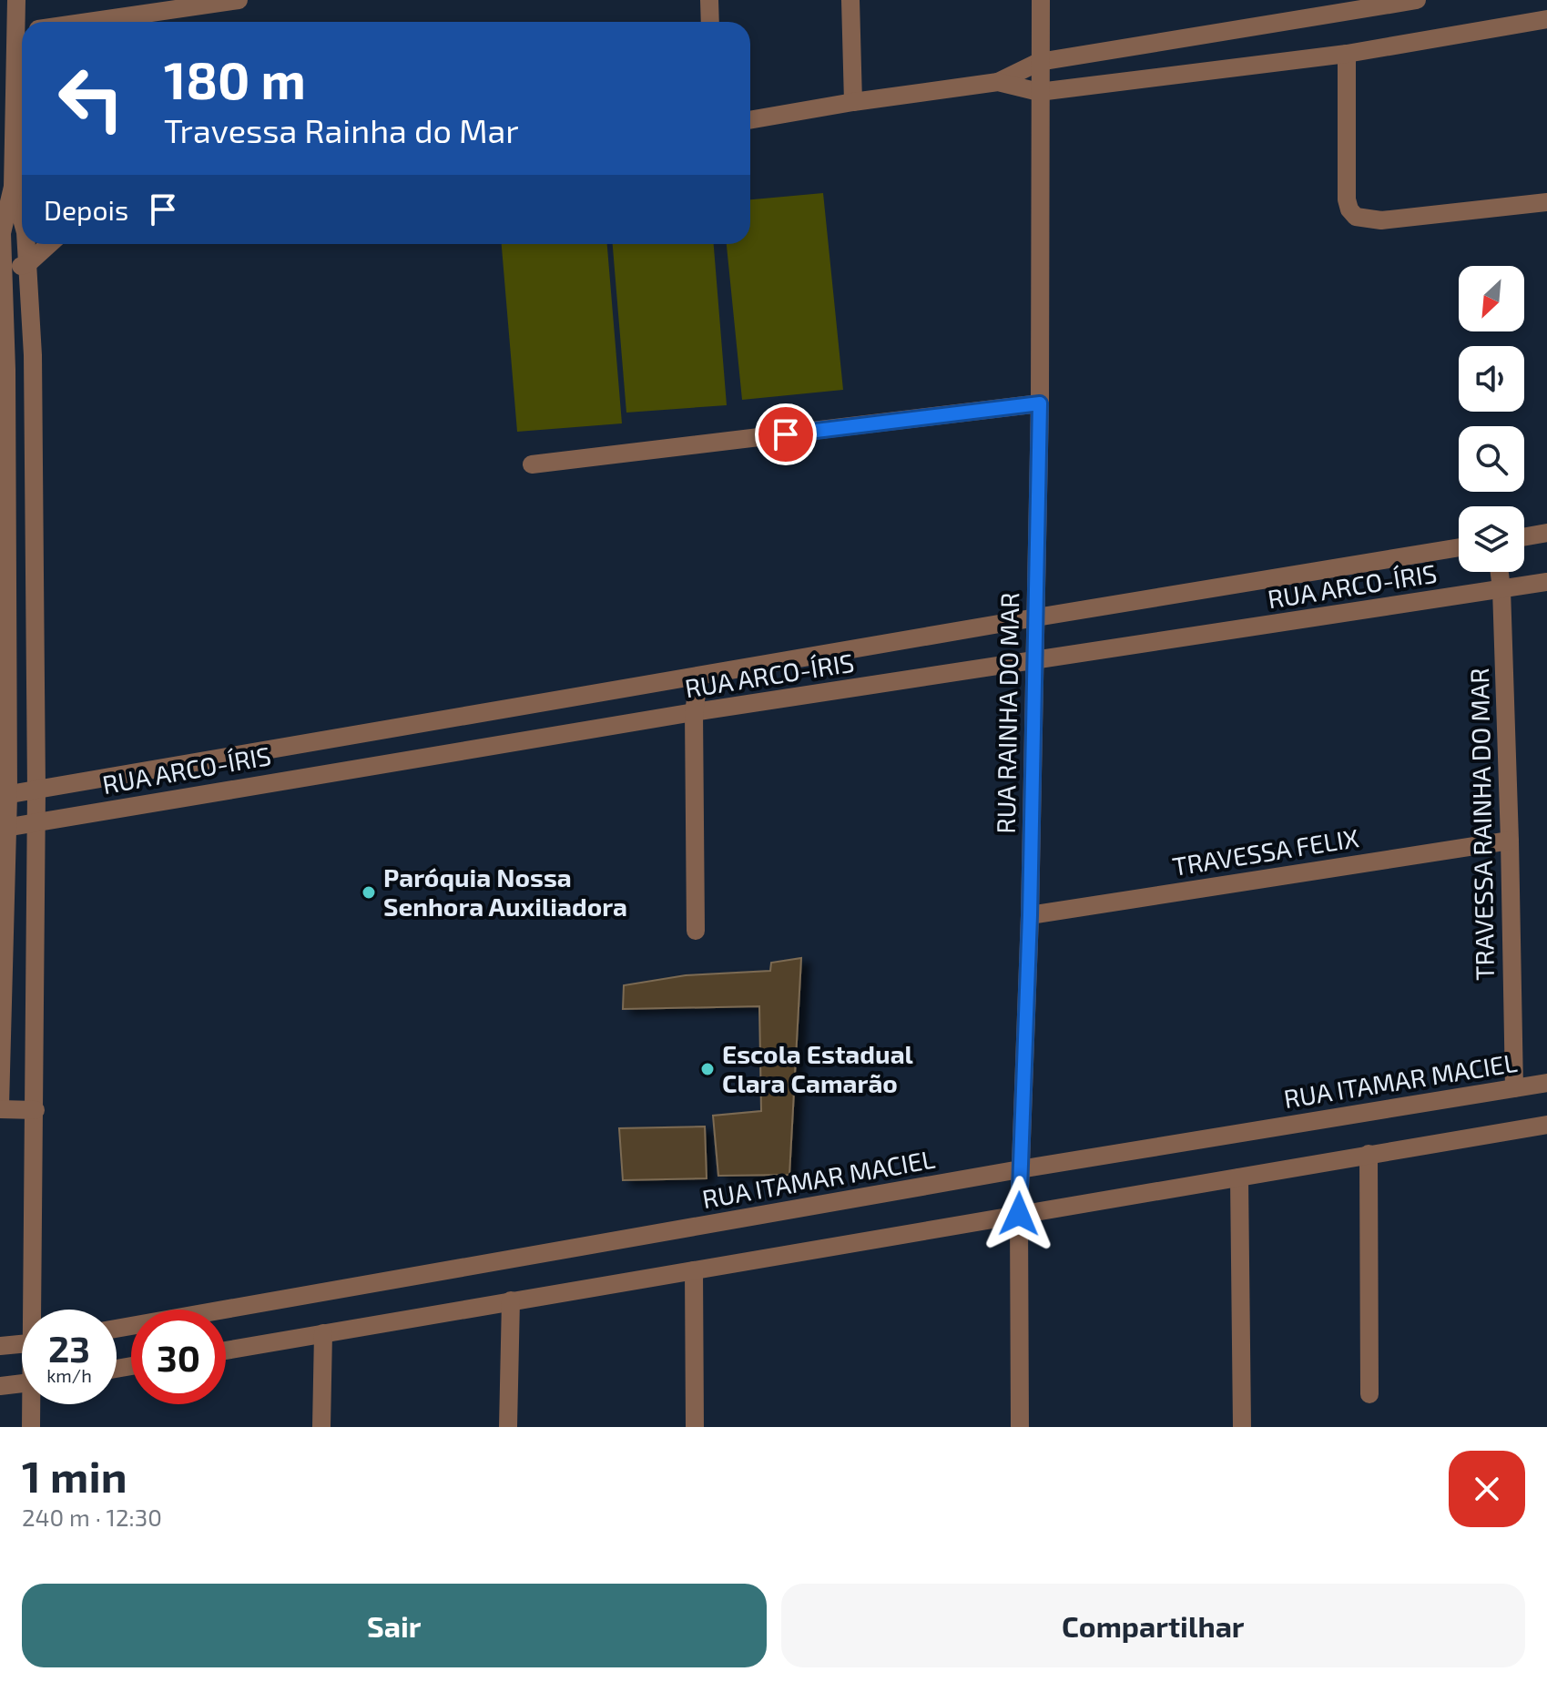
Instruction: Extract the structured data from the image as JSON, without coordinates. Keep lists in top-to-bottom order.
{
  "streets": {
    "street": [
      "RUA ARCO-ÍRIS",
      "RUA RAINHA DO MAR",
      "TRAVESSA RAINHA DO MAR",
      "TRAVESSA FELIX",
      "RUA ITAMAR MACIEL"
    ]
  },
  "crossings": [
    ["RUA ARCO-ÍRIS", "RUA RAINHA DO MAR"],
    ["RUA ARCO-ÍRIS", "TRAVESSA RAINHA DO MAR"],
    ["RUA RAINHA DO MAR", "TRAVESSA FELIX"],
    ["RUA RAINHA DO MAR", "RUA ITAMAR MACIEL"],
    ["TRAVESSA RAINHA DO MAR", "TRAVESSA FELIX"],
    ["TRAVESSA RAINHA DO MAR", "RUA ITAMAR MACIEL"]
  ],
  "places": ["Paróquia Nossa Senhora Auxiliadora", "Escola Estadual Clara Camarão"],
  "north": "bottom left",
  "page": {
    "turn": ["180 m", "Travessa Rainha do Mar"],
    "then": "Depois",
    "speed": "23 km/h",
    "limit": "30",
    "heading": ["1 min", "240 m · 12:30"],
    "buttons": ["Sair", "Compartilhar"]
  }
}
